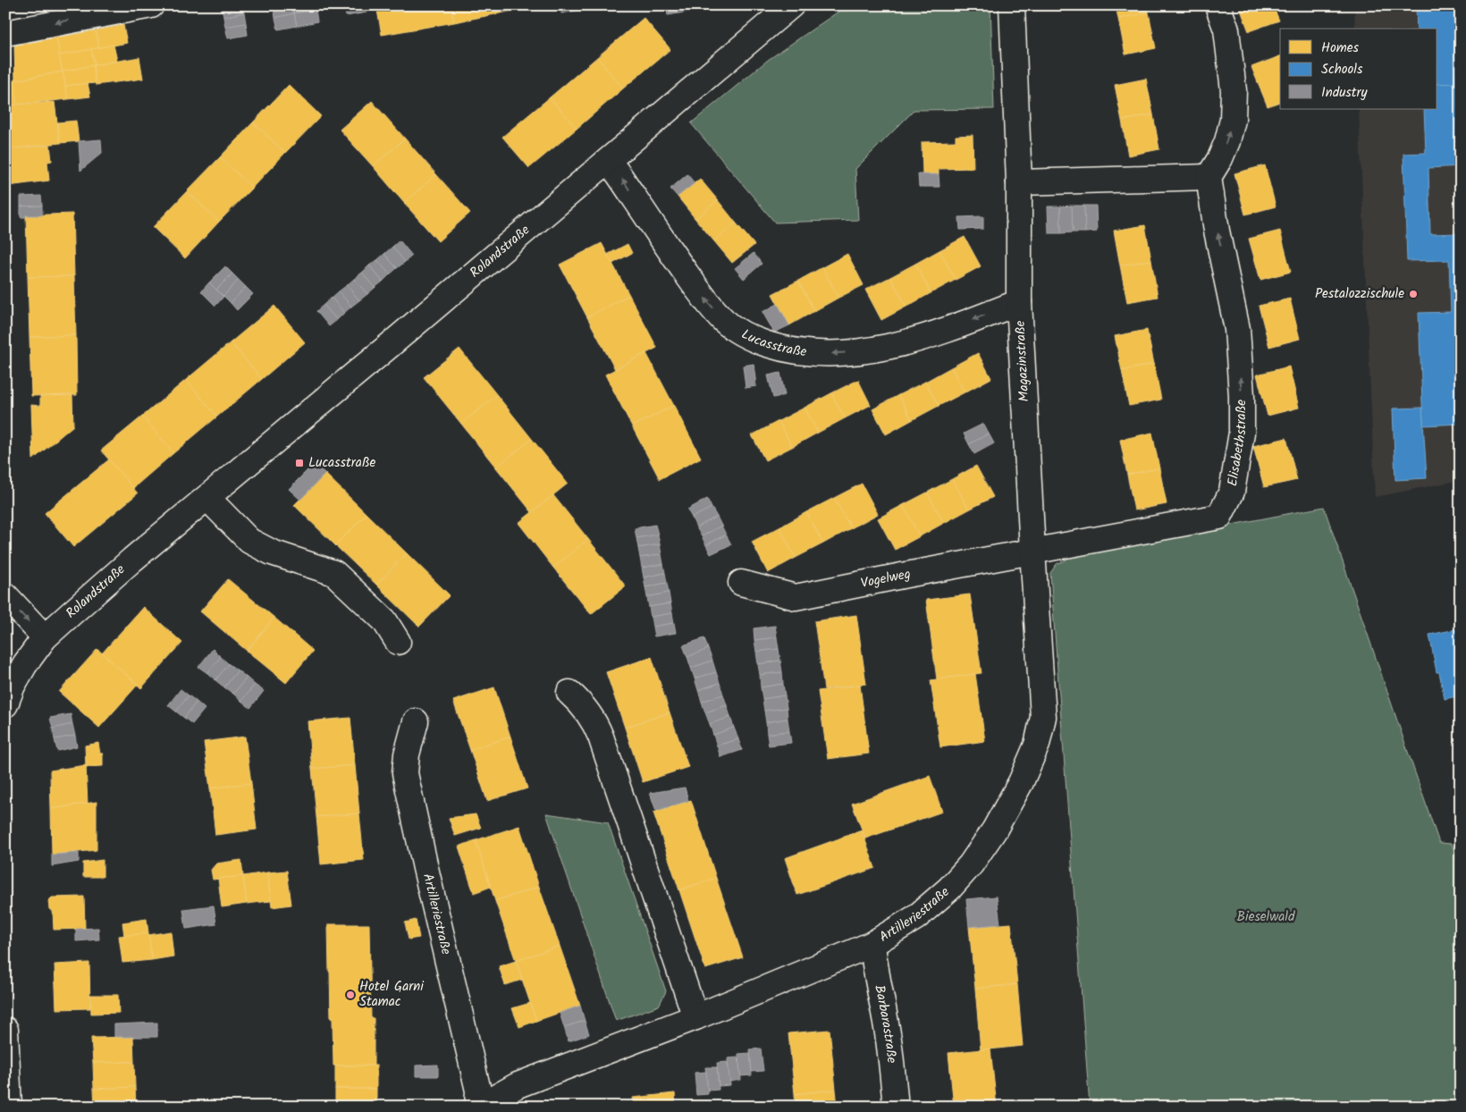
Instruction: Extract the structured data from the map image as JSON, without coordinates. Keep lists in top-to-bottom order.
{
  "streets": {
    "street": [
      "Rolandstraße",
      "Lucasstraße",
      "Magazinstraße",
      "Elisabethstraße",
      "Vogelweg",
      "Artilleriestraße",
      "Barbarastraße"
    ]
  },
  "crossings": [
    ["Rolandstraße", "Lucasstraße"],
    ["Lucasstraße", "Magazinstraße"],
    ["Magazinstraße", "Elisabethstraße"],
    ["Magazinstraße", "Vogelweg"],
    ["Magazinstraße", "Artilleriestraße"],
    ["Elisabethstraße", "Vogelweg"],
    ["Artilleriestraße", "Barbarastraße"]
  ],
  "one_way": ["Lucasstraße"],
  "parks": ["Bieselwald"],
  "places": {
    "other": ["Pestalozzischule", "Hotel Garni Stamac"],
    "transit": ["Lucasstraße"]
  },
  "legend": ["Homes", "Schools", "Industry"]
}
